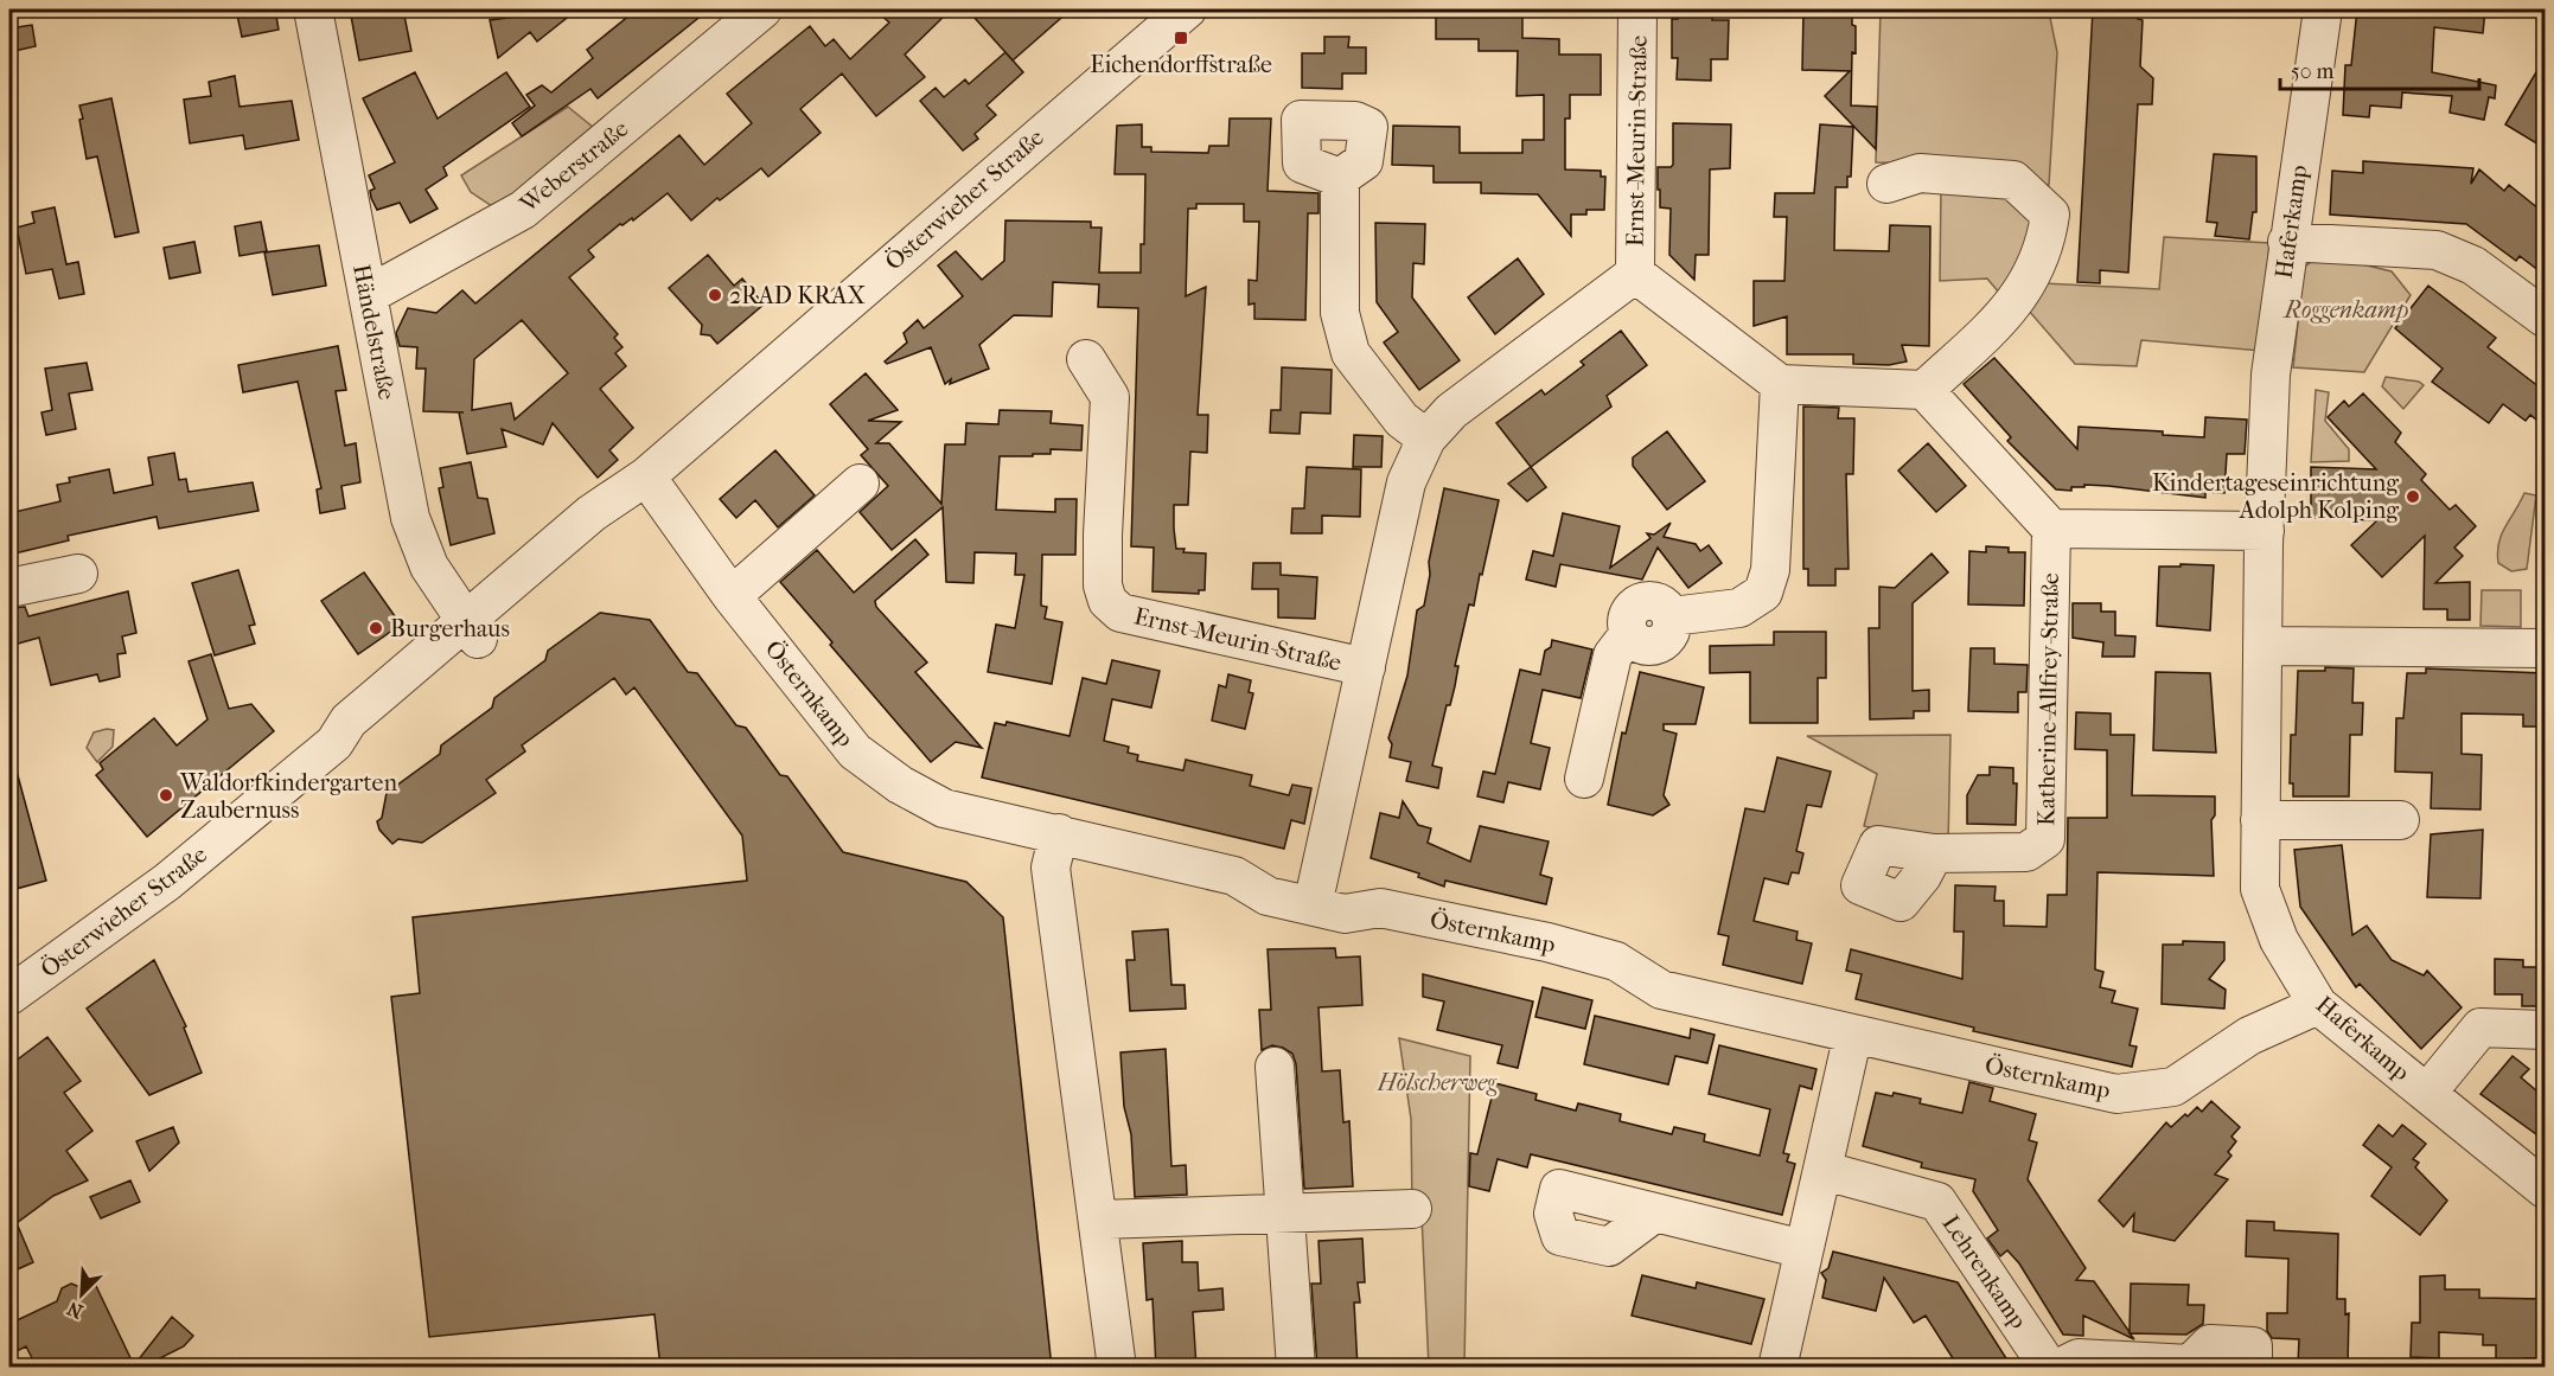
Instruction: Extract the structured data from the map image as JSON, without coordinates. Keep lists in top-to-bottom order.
{
  "streets": {
    "street": [
      "Ernst-Meurin-Straße",
      "Weberstraße",
      "Österwieher Straße",
      "Haferkamp",
      "Händelstraße",
      "Östernkamp",
      "Katherine-Allfrey-Straße",
      "Lehrenkamp"
    ]
  },
  "crossings": [
    ["Ernst-Meurin-Straße", "Östernkamp"],
    ["Weberstraße", "Händelstraße"],
    ["Österwieher Straße", "Händelstraße"],
    ["Österwieher Straße", "Östernkamp"],
    ["Haferkamp", "Östernkamp"]
  ],
  "parks": ["Roggenkamp", "Hölscherweg"],
  "places": {
    "transit": ["Eichendorffstraße"],
    "other": [
      "2RAD KRAX",
      "Kindertageseinrichtung Adolph Kolping",
      "Burgerhaus",
      "Waldorfkindergarten Zaubernuss"
    ]
  },
  "scale_bar": "50 m",
  "north": "bottom left"
}
